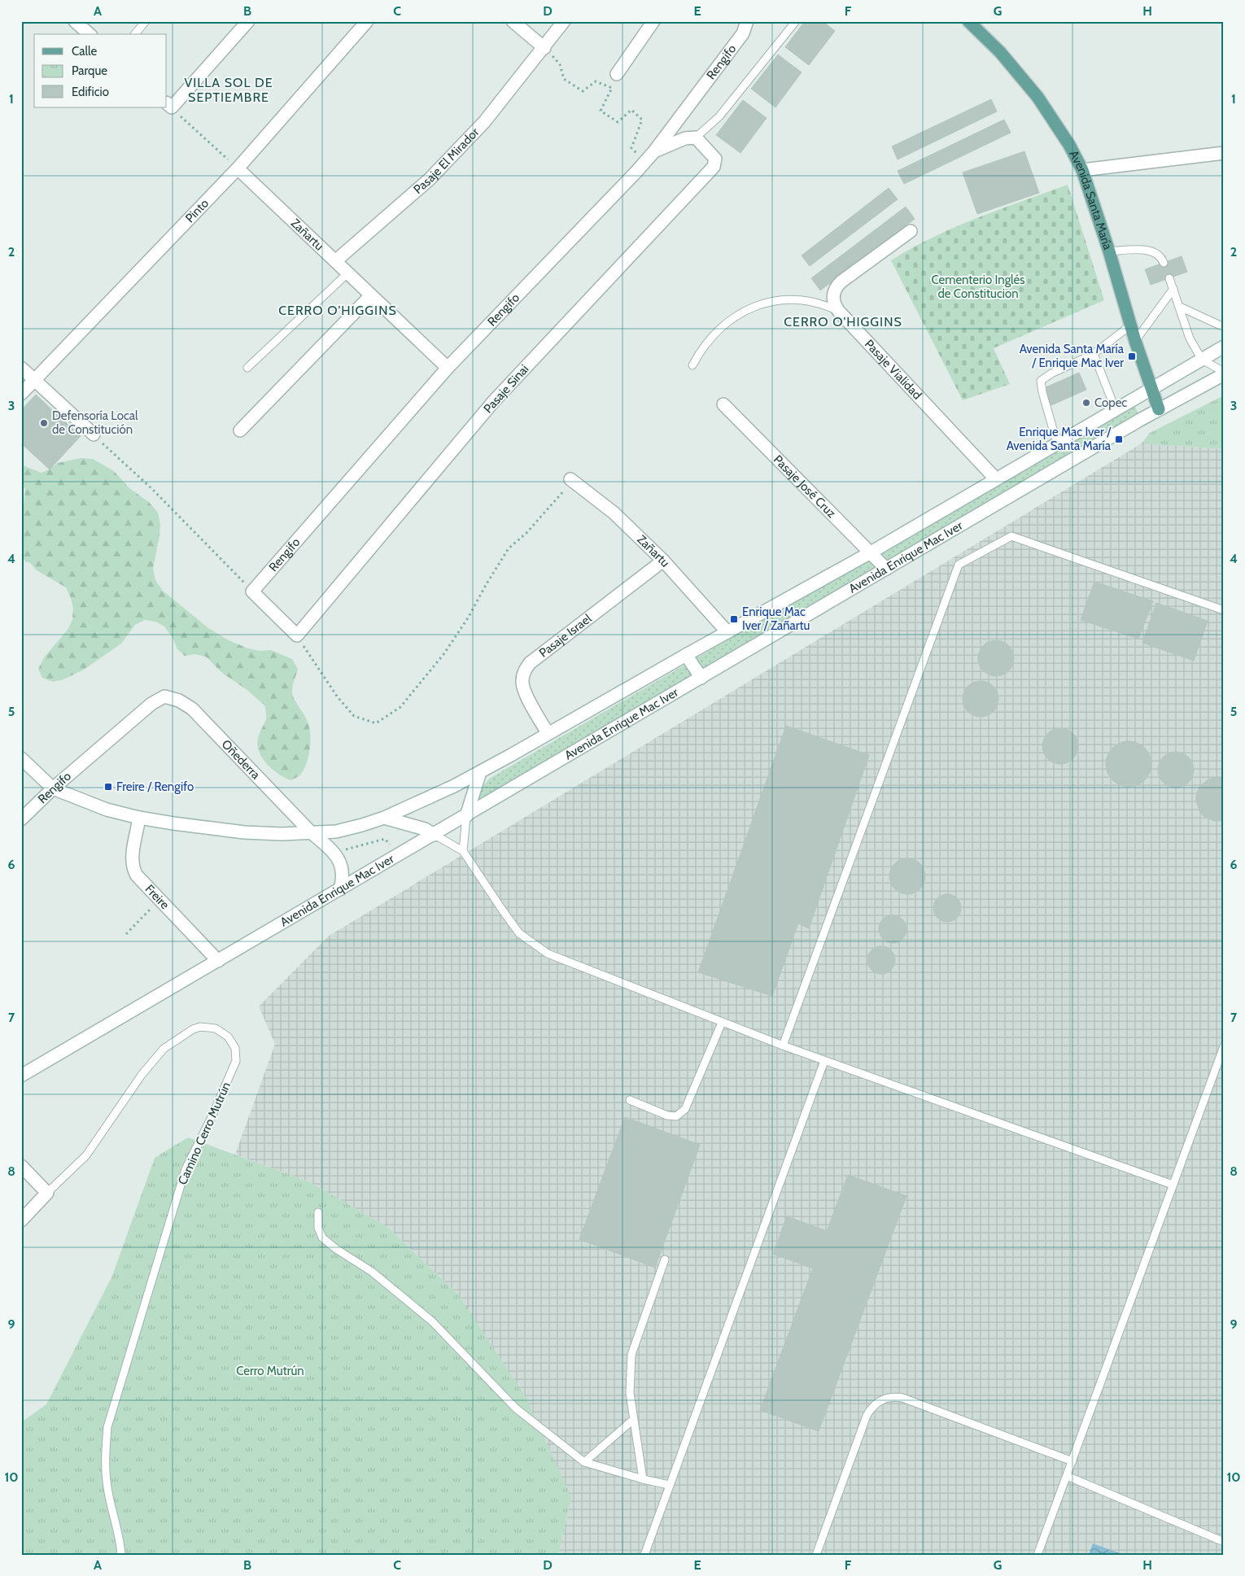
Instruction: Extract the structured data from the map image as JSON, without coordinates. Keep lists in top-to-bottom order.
{
  "streets": {
    "main road": ["Avenida Santa María"],
    "street": [
      "Rengifo",
      "Pasaje El Mirador",
      "Pinto",
      "Zañartu",
      "Pasaje Vialidad",
      "Pasaje Sinai",
      "Pasaje José Cruz",
      "Avenida Enrique Mac Iver",
      "Pasaje Israel",
      "Oñederra",
      "Freire"
    ],
    "lane": ["Camino Cerro Mutrún"]
  },
  "crossings": [
    ["Rengifo", "Zañartu"],
    ["Rengifo", "Oñederra"],
    ["Pasaje El Mirador", "Zañartu"],
    ["Avenida Santa María", "Avenida Enrique Mac Iver"],
    ["Pinto", "Zañartu"],
    ["Zañartu", "Avenida Enrique Mac Iver"],
    ["Zañartu", "Pasaje Israel"],
    ["Pasaje Vialidad", "Avenida Enrique Mac Iver"],
    ["Pasaje José Cruz", "Avenida Enrique Mac Iver"],
    ["Avenida Enrique Mac Iver", "Pasaje Israel"],
    ["Avenida Enrique Mac Iver", "Oñederra"],
    ["Avenida Enrique Mac Iver", "Freire"]
  ],
  "districts": ["VILLA SOL DE SEPTIEMBRE", "CERRO O'HIGGINS", "CERRO O'HIGGINS"],
  "parks": ["Cementerio Inglés de Constitucion", "Cerro Mutrún"],
  "places": {
    "transit": [
      "Avenida Santa María / Enrique Mac Iver",
      "Enrique Mac Iver / Avenida Santa María",
      "Enrique Mac Iver / Zañartu",
      "Freire / Rengifo"
    ],
    "other": ["Copec", "Defensoría Local de Constitución"]
  },
  "legend": ["Calle", "Parque", "Edificio"],
  "grid": {
    "columns": [
      "A",
      "B",
      "C",
      "D",
      "E",
      "F",
      "G",
      "H"
    ],
    "rows": [
      "1",
      "2",
      "3",
      "4",
      "5",
      "6",
      "7",
      "8",
      "9",
      "10"
    ]
  }
}
